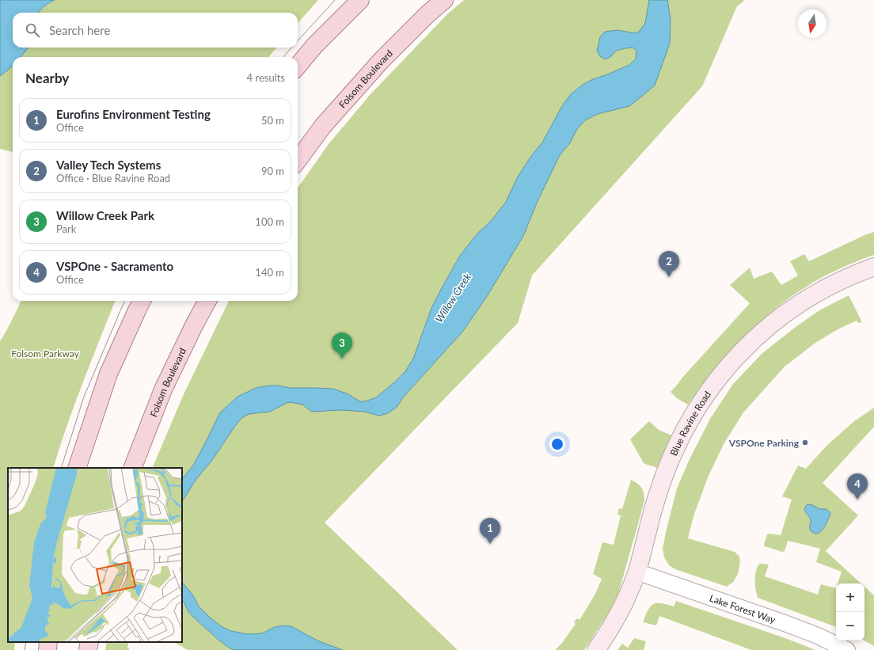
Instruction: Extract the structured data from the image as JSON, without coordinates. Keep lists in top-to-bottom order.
{
  "streets": {
    "main road": ["Folsom Boulevard"],
    "street": ["Blue Ravine Road", "Lake Forest Way"]
  },
  "crossings": [
    ["Blue Ravine Road", "Lake Forest Way"]
  ],
  "water": ["Willow Creek"],
  "parks": ["Folsom Parkway"],
  "places": ["VSPOne Parking"],
  "north": "bottom",
  "page": {
    "search": "Search here",
    "heading": ["Nearby", "4 results"],
    "list": [
      {
        "mark": "1",
        "name": "Eurofins Environment Testing",
        "note": "Office",
        "value": "50 m"
      },
      {
        "mark": "2",
        "name": "Valley Tech Systems",
        "note": "Office · Blue Ravine Road",
        "value": "90 m"
      },
      {
        "mark": "3",
        "name": "Willow Creek Park",
        "note": "Park",
        "value": "100 m"
      },
      {
        "mark": "4",
        "name": "VSPOne - Sacramento",
        "note": "Office",
        "value": "140 m"
      }
    ],
    "pins": [
      "2",
      "3",
      "4",
      "1"
    ],
    "map_buttons": ["+", "−"]
  }
}
